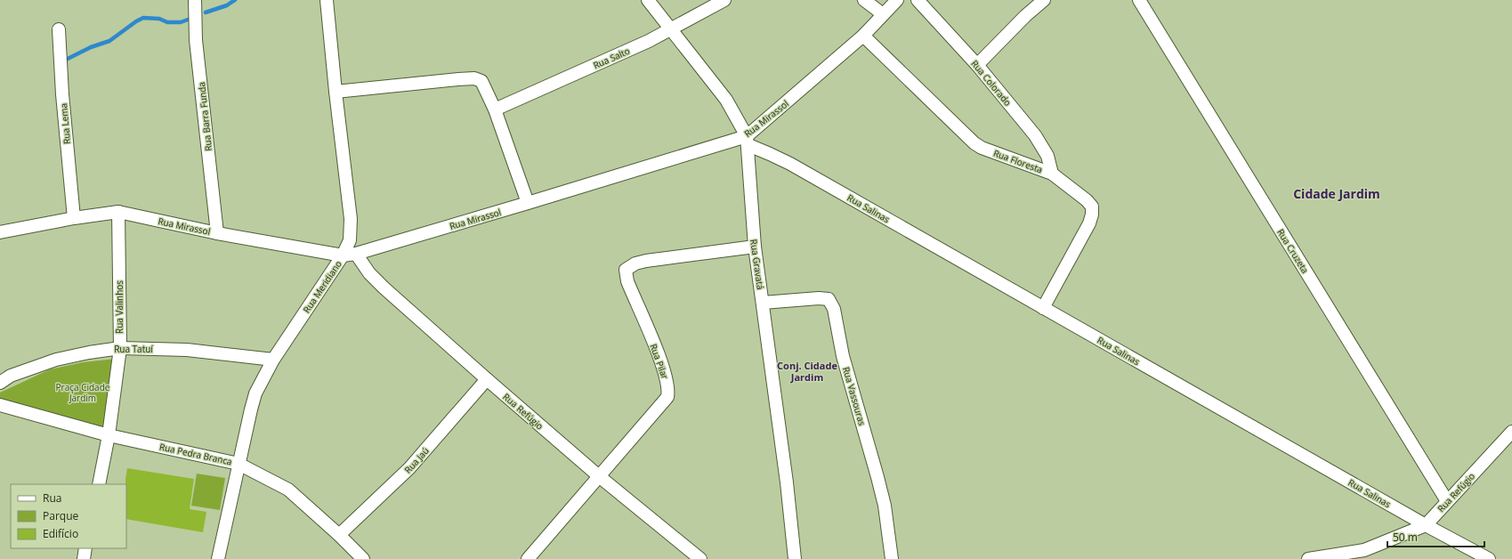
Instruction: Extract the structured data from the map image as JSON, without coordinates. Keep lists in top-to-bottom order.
{
  "streets": {
    "street": [
      "Rua Salto",
      "Rua Colorado",
      "Rua Barra Funda",
      "Rua Mirassol",
      "Rua Lema",
      "Rua Floresta",
      "Rua Salinas",
      "Rua Cruzeta",
      "Rua Gravatá",
      "Rua Meridiano",
      "Rua Valinhos",
      "Rua Tatuí",
      "Rua Pilar",
      "Rua Vassouras",
      "Rua Refúgio",
      "Rua Pedra Branca",
      "Rua Jaú"
    ]
  },
  "crossings": [
    ["Rua Salto", "Rua Gravatá"],
    ["Rua Colorado", "Rua Floresta"],
    ["Rua Barra Funda", "Rua Mirassol"],
    ["Rua Mirassol", "Rua Lema"],
    ["Rua Mirassol", "Rua Floresta"],
    ["Rua Mirassol", "Rua Salinas"],
    ["Rua Mirassol", "Rua Gravatá"],
    ["Rua Mirassol", "Rua Meridiano"],
    ["Rua Mirassol", "Rua Valinhos"],
    ["Rua Mirassol", "Rua Refúgio"],
    ["Rua Floresta", "Rua Salinas"],
    ["Rua Salinas", "Rua Gravatá"],
    ["Rua Salinas", "Rua Refúgio"],
    ["Rua Cruzeta", "Rua Refúgio"],
    ["Rua Gravatá", "Rua Pilar"],
    ["Rua Gravatá", "Rua Vassouras"],
    ["Rua Meridiano", "Rua Tatuí"],
    ["Rua Meridiano", "Rua Pedra Branca"],
    ["Rua Valinhos", "Rua Tatuí"],
    ["Rua Valinhos", "Rua Pedra Branca"],
    ["Rua Pilar", "Rua Refúgio"],
    ["Rua Refúgio", "Rua Jaú"],
    ["Rua Pedra Branca", "Rua Jaú"]
  ],
  "districts": ["Cidade Jardim", "Conj. Cidade Jardim"],
  "parks": ["Praça Cidade Jardim"],
  "legend": ["Rua", "Parque", "Edifício"],
  "scale_bar": "50 m"
}
